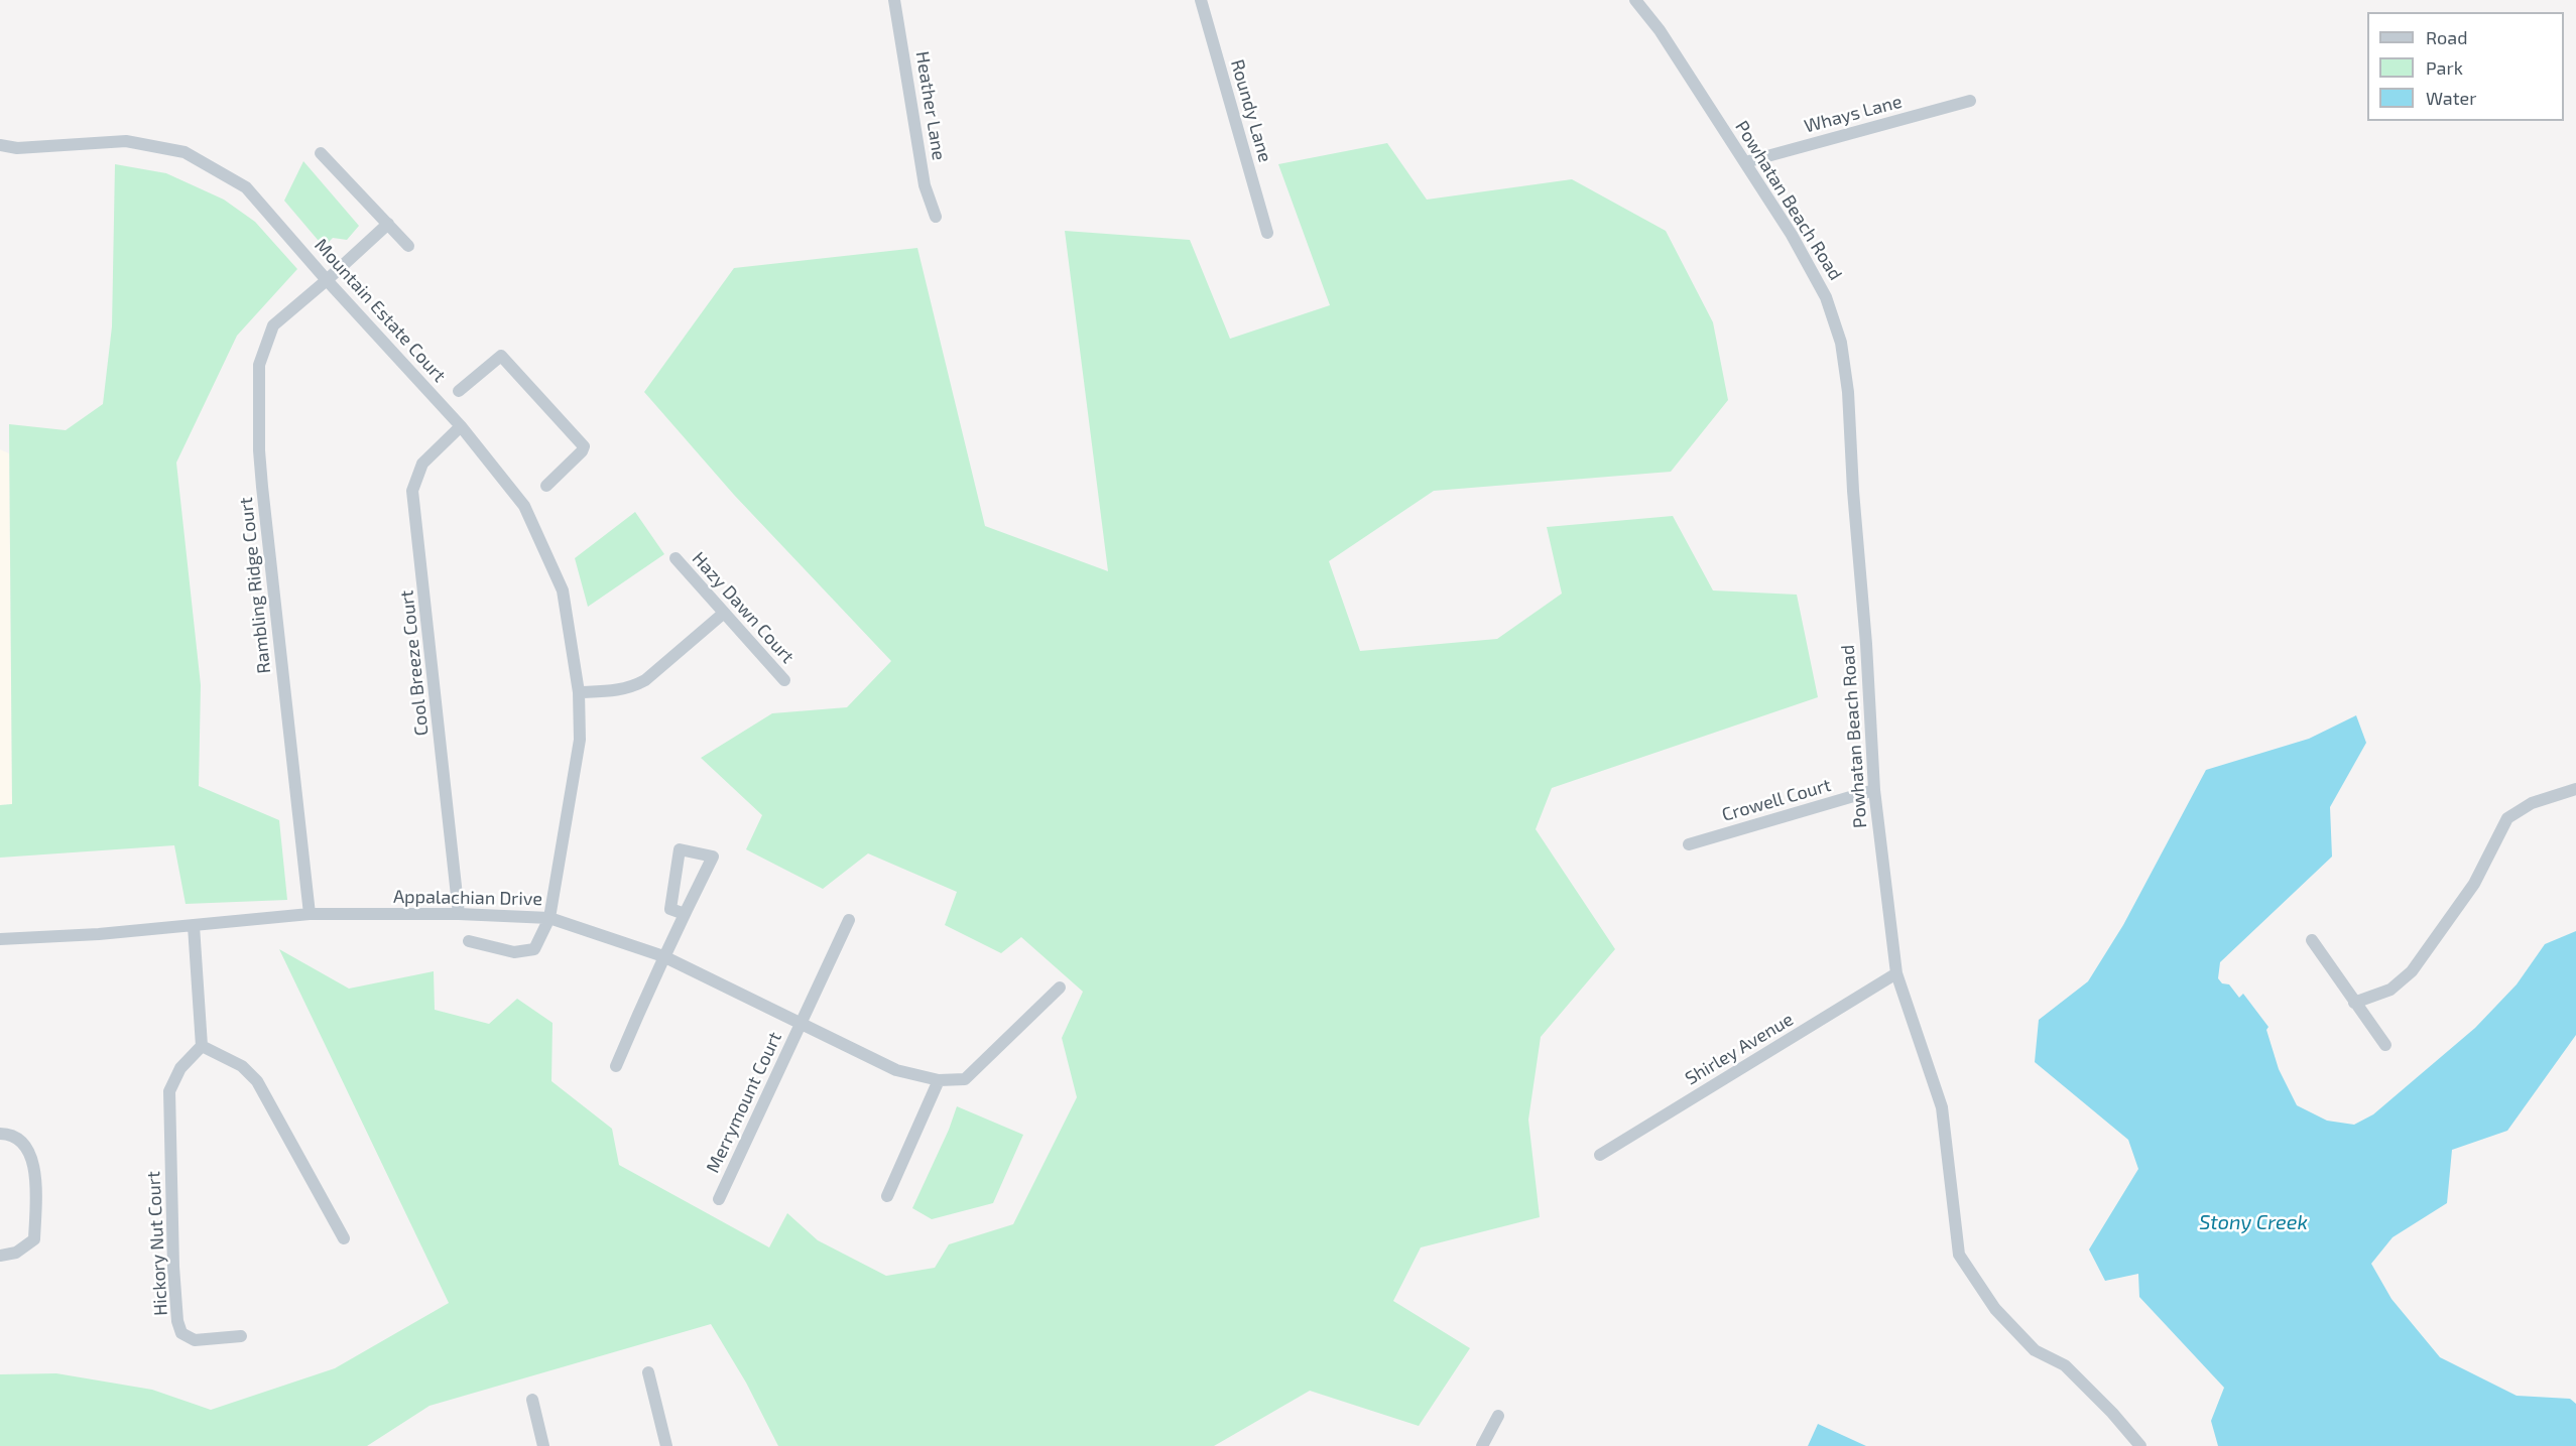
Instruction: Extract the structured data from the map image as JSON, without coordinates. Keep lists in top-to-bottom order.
{
  "streets": {
    "street": [
      "Heather Lane",
      "Roundy Lane",
      "Whays Lane",
      "Powhatan Beach Road",
      "Mountain Estate Court",
      "Rambling Ridge Court",
      "Hazy Dawn Court",
      "Cool Breeze Court",
      "Crowell Court",
      "Appalachian Drive",
      "Shirley Avenue",
      "Merrymount Court",
      "Hickory Nut Court"
    ]
  },
  "crossings": [
    ["Whays Lane", "Powhatan Beach Road"],
    ["Powhatan Beach Road", "Crowell Court"],
    ["Powhatan Beach Road", "Shirley Avenue"],
    ["Mountain Estate Court", "Rambling Ridge Court"],
    ["Mountain Estate Court", "Cool Breeze Court"],
    ["Mountain Estate Court", "Appalachian Drive"],
    ["Rambling Ridge Court", "Appalachian Drive"],
    ["Cool Breeze Court", "Appalachian Drive"],
    ["Appalachian Drive", "Merrymount Court"]
  ],
  "water": ["Stony Creek"],
  "legend": ["Road", "Park", "Water"]
}
